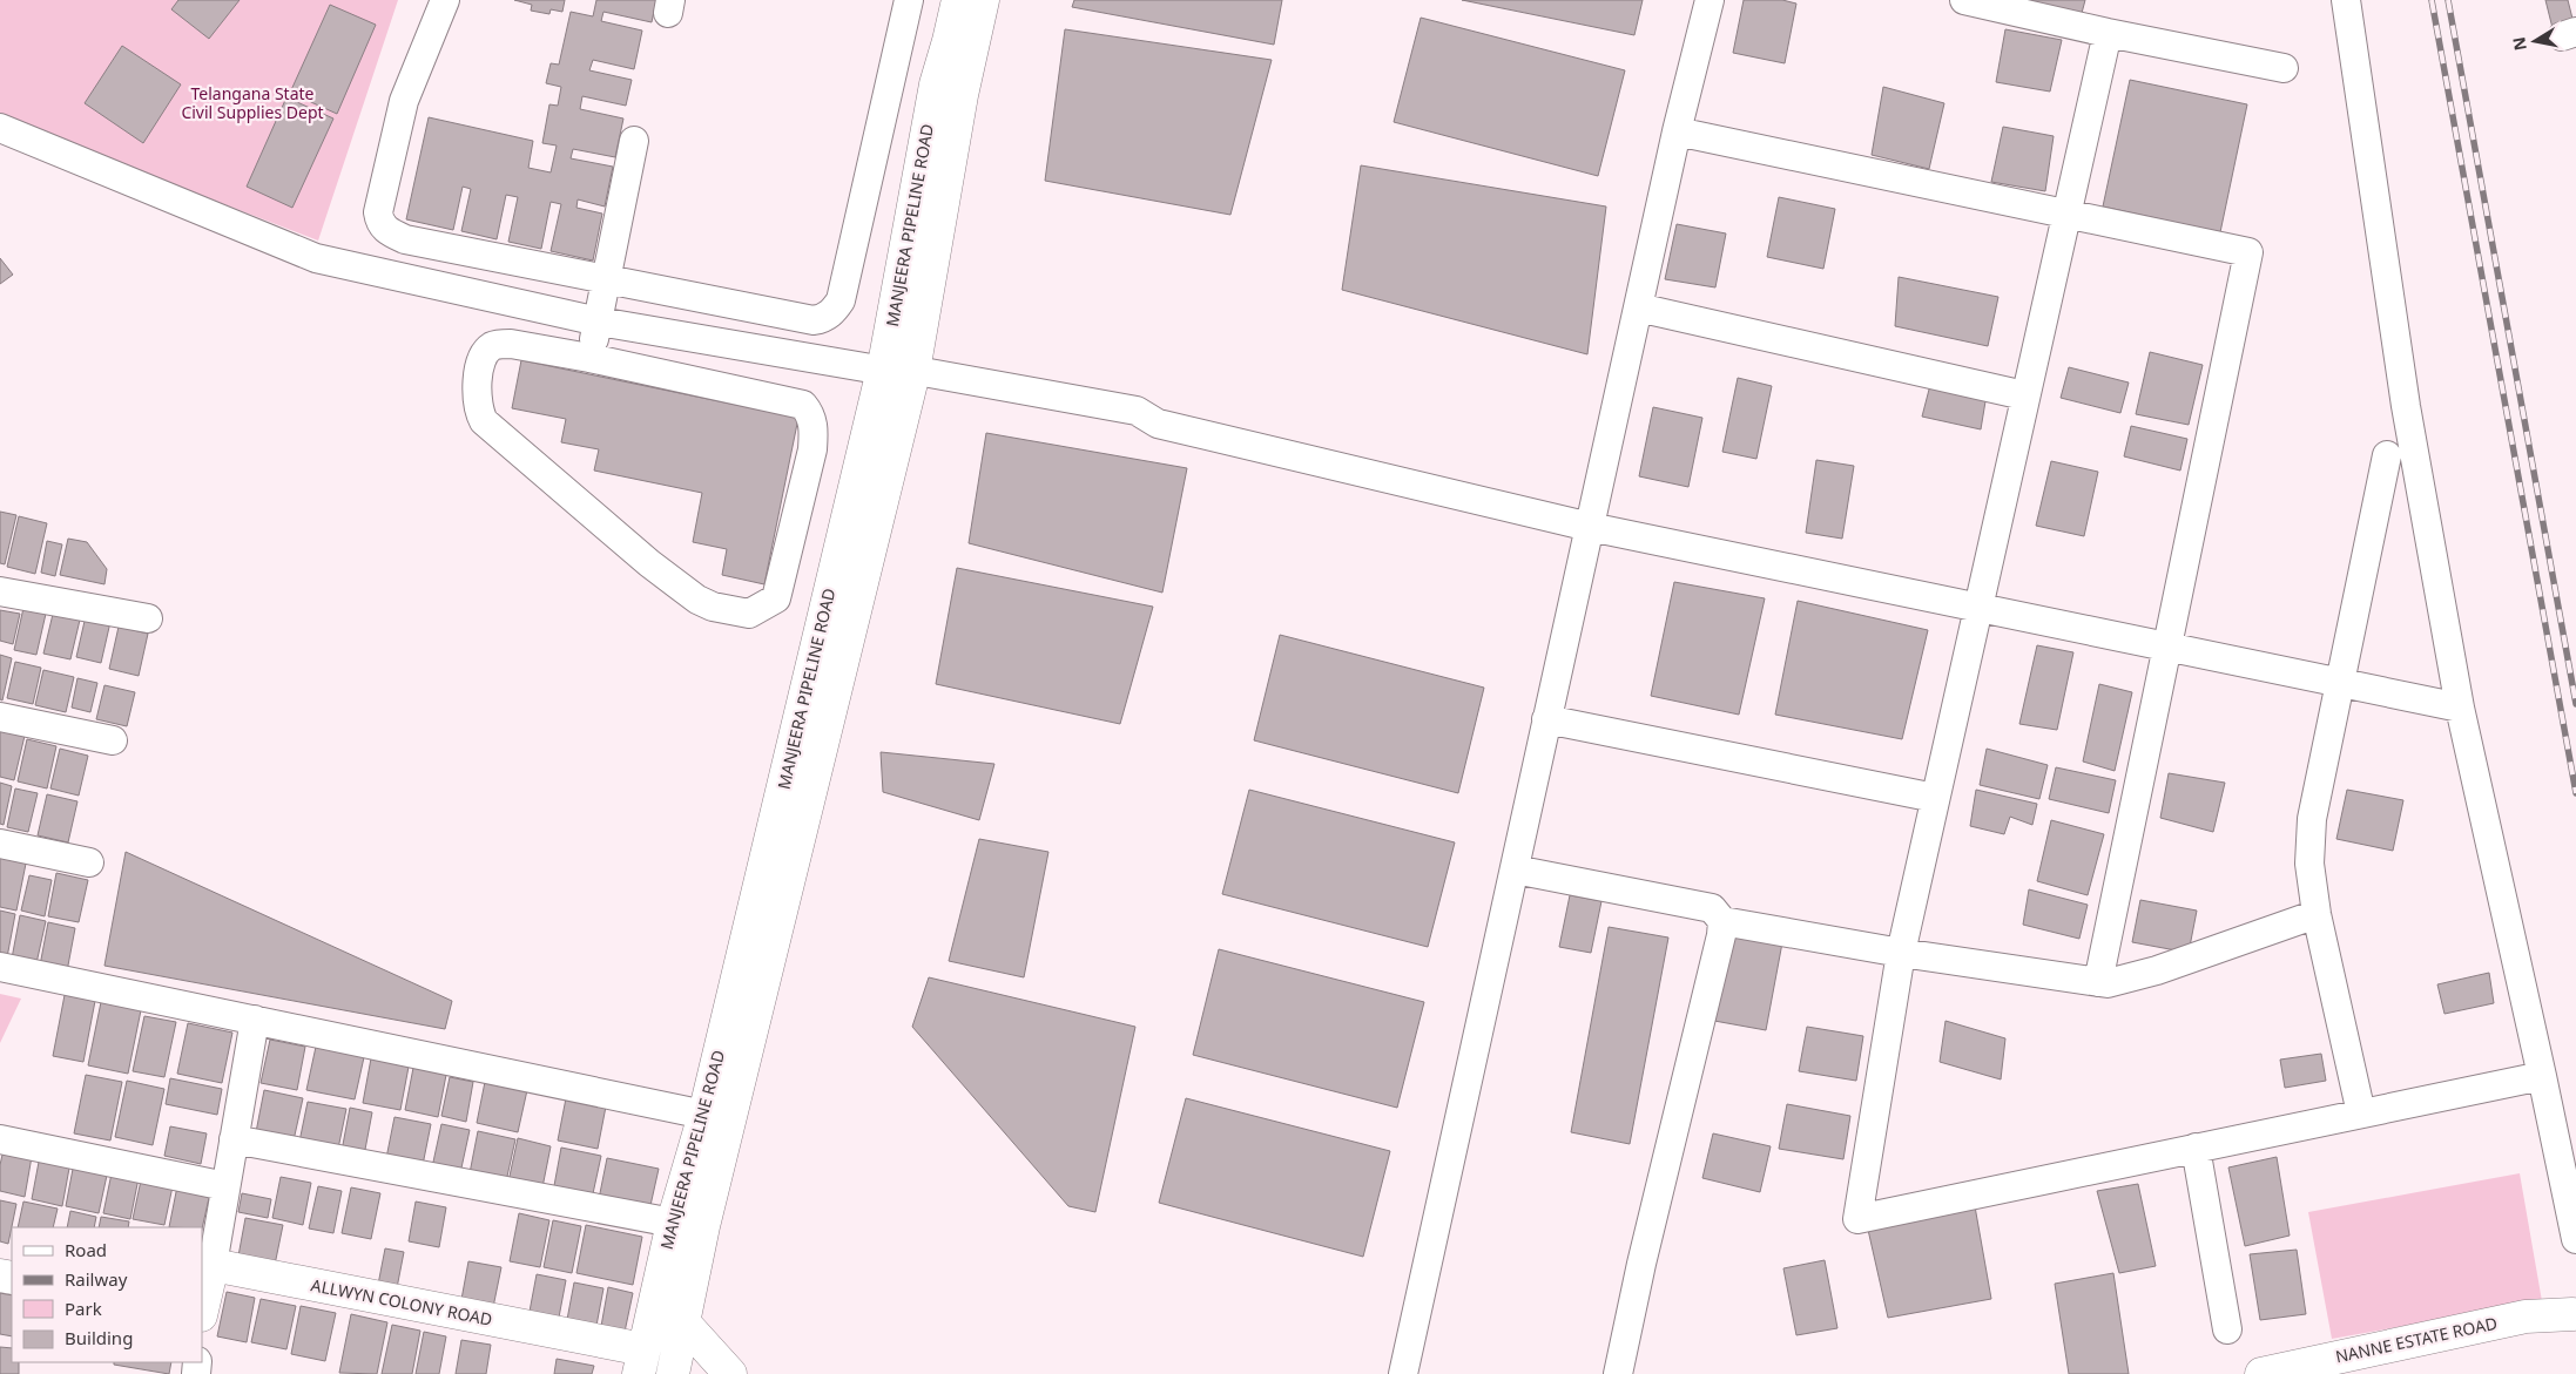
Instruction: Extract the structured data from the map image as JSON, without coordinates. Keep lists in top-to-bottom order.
{
  "streets": {
    "main road": ["MANJEERA PIPELINE ROAD", "ALLWYN COLONY ROAD", "NANNE ESTATE ROAD"]
  },
  "crossings": [
    ["MANJEERA PIPELINE ROAD", "ALLWYN COLONY ROAD"]
  ],
  "parks": ["Telangana State Civil Supplies Dept"],
  "legend": [
    "Road",
    "Railway",
    "Park",
    "Building"
  ],
  "north": "left"
}
